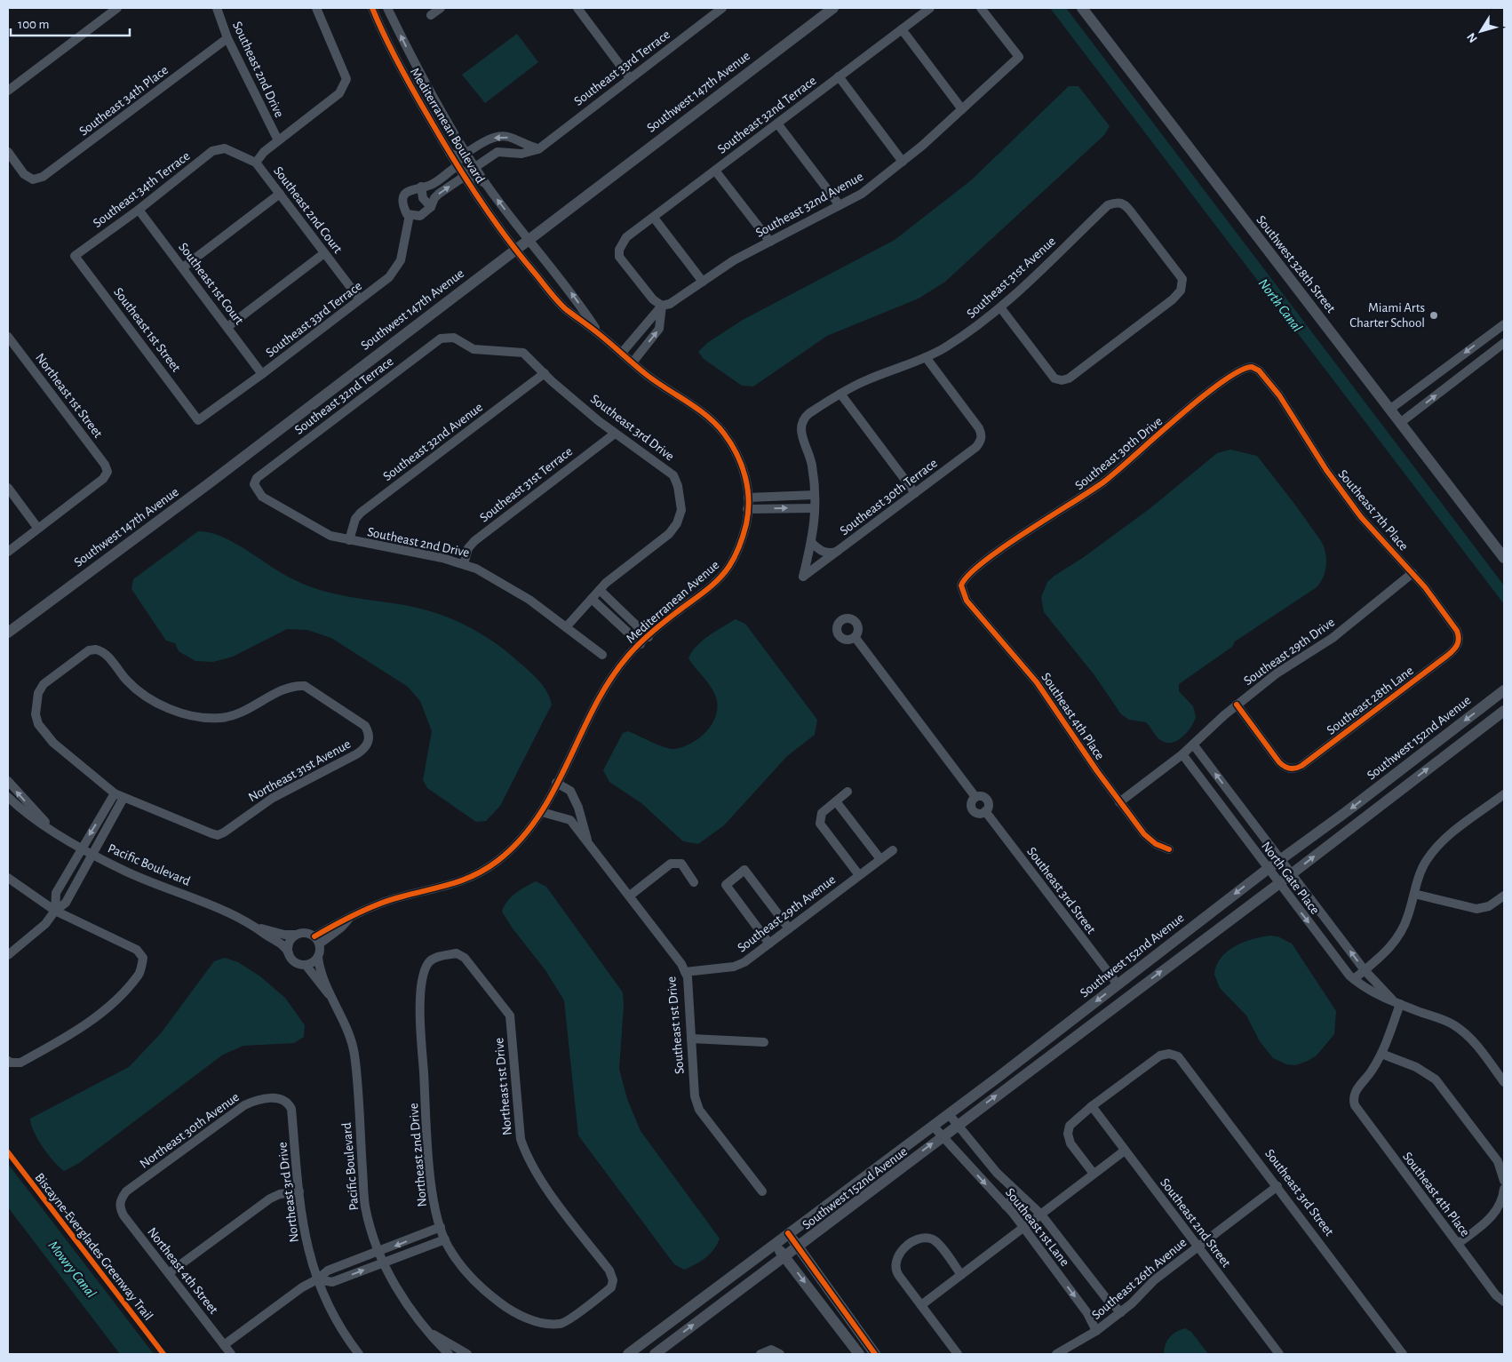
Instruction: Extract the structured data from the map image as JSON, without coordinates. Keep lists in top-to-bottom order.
{
  "streets": {
    "street": [
      "Southeast 33rd Terrace",
      "Southeast 2nd Drive",
      "Southwest 147th Avenue",
      "Southeast 34th Place",
      "Southeast 32nd Terrace",
      "Mediterranean Boulevard",
      "Southeast 34th Terrace",
      "Southeast 32nd Avenue",
      "Southeast 2nd Court",
      "Southwest 328th Street",
      "Southeast 31st Avenue",
      "Southeast 1st Court",
      "Southeast 1st Street",
      "Northeast 1st Street",
      "Southeast 3rd Drive",
      "Southeast 30th Drive",
      "Southeast 31st Terrace",
      "Southeast 30th Terrace",
      "Southeast 7th Place",
      "Mediterranean Avenue",
      "Southeast 29th Drive",
      "Southeast 28th Lane",
      "Southeast 4th Place",
      "Southwest 152nd Avenue",
      "Northeast 31st Avenue",
      "Pacific Boulevard",
      "North Gate Place",
      "Southeast 3rd Street",
      "Southeast 29th Avenue",
      "Southeast 1st Drive",
      "Northeast 1st Drive",
      "Northeast 30th Avenue",
      "Northeast 2nd Drive",
      "Northeast 3rd Drive",
      "Southeast 2nd Street",
      "Southeast 1st Lane",
      "Northeast 4th Street",
      "Southeast 26th Avenue"
    ],
    "cycle path": ["Biscayne-Everglades Greenway Trail"]
  },
  "crossings": [
    ["Southeast 33rd Terrace", "Mediterranean Boulevard"],
    ["Southeast 33rd Terrace", "Southeast 2nd Court"],
    ["Southeast 33rd Terrace", "Southeast 1st Court"],
    ["Southeast 33rd Terrace", "Southeast 1st Street"],
    ["Southeast 2nd Drive", "Southeast 34th Place"],
    ["Southeast 2nd Drive", "Southeast 32nd Terrace"],
    ["Southeast 2nd Drive", "Southeast 32nd Avenue"],
    ["Southeast 2nd Drive", "Southeast 3rd Drive"],
    ["Southeast 2nd Drive", "Southeast 31st Terrace"],
    ["Southwest 147th Avenue", "Mediterranean Boulevard"],
    ["Southwest 147th Avenue", "Mediterranean Avenue"],
    ["Southeast 32nd Terrace", "Southeast 32nd Avenue"],
    ["Southeast 32nd Terrace", "Southeast 3rd Drive"],
    ["Mediterranean Boulevard", "Mediterranean Avenue"],
    ["Southeast 34th Terrace", "Southeast 2nd Court"],
    ["Southeast 34th Terrace", "Southeast 1st Court"],
    ["Southeast 34th Terrace", "Southeast 1st Street"],
    ["Southeast 32nd Avenue", "Southeast 3rd Drive"],
    ["Southeast 32nd Avenue", "Mediterranean Avenue"],
    ["Southeast 31st Avenue", "Southeast 30th Terrace"],
    ["Southeast 3rd Drive", "Southeast 31st Terrace"],
    ["Southeast 30th Drive", "Southeast 7th Place"],
    ["Southeast 30th Drive", "Southeast 4th Place"],
    ["Southeast 7th Place", "Southeast 29th Drive"],
    ["Southeast 7th Place", "Southeast 28th Lane"],
    ["Mediterranean Avenue", "Pacific Boulevard"],
    ["Mediterranean Avenue", "Southeast 1st Drive"],
    ["Southeast 29th Drive", "Southeast 28th Lane"],
    ["Southeast 29th Drive", "Southeast 4th Place"],
    ["Southeast 29th Drive", "North Gate Place"],
    ["Southwest 152nd Avenue", "North Gate Place"],
    ["Southwest 152nd Avenue", "Southeast 3rd Street"],
    ["Southwest 152nd Avenue", "Southeast 1st Lane"],
    ["Southeast 3rd Street", "Southeast 2nd Street"],
    ["Southeast 3rd Street", "Southeast 26th Avenue"],
    ["Southeast 29th Avenue", "Southeast 1st Drive"],
    ["Northeast 1st Drive", "Northeast 2nd Drive"],
    ["Northeast 30th Avenue", "Northeast 3rd Drive"],
    ["Northeast 30th Avenue", "Northeast 4th Street"],
    ["Southeast 2nd Street", "Southeast 26th Avenue"],
    ["Southeast 1st Lane", "Southeast 26th Avenue"]
  ],
  "water": ["North Canal", "Mowry Canal"],
  "places": ["Miami Arts Charter School"],
  "scale_bar": "100 m",
  "north": "bottom left"
}
